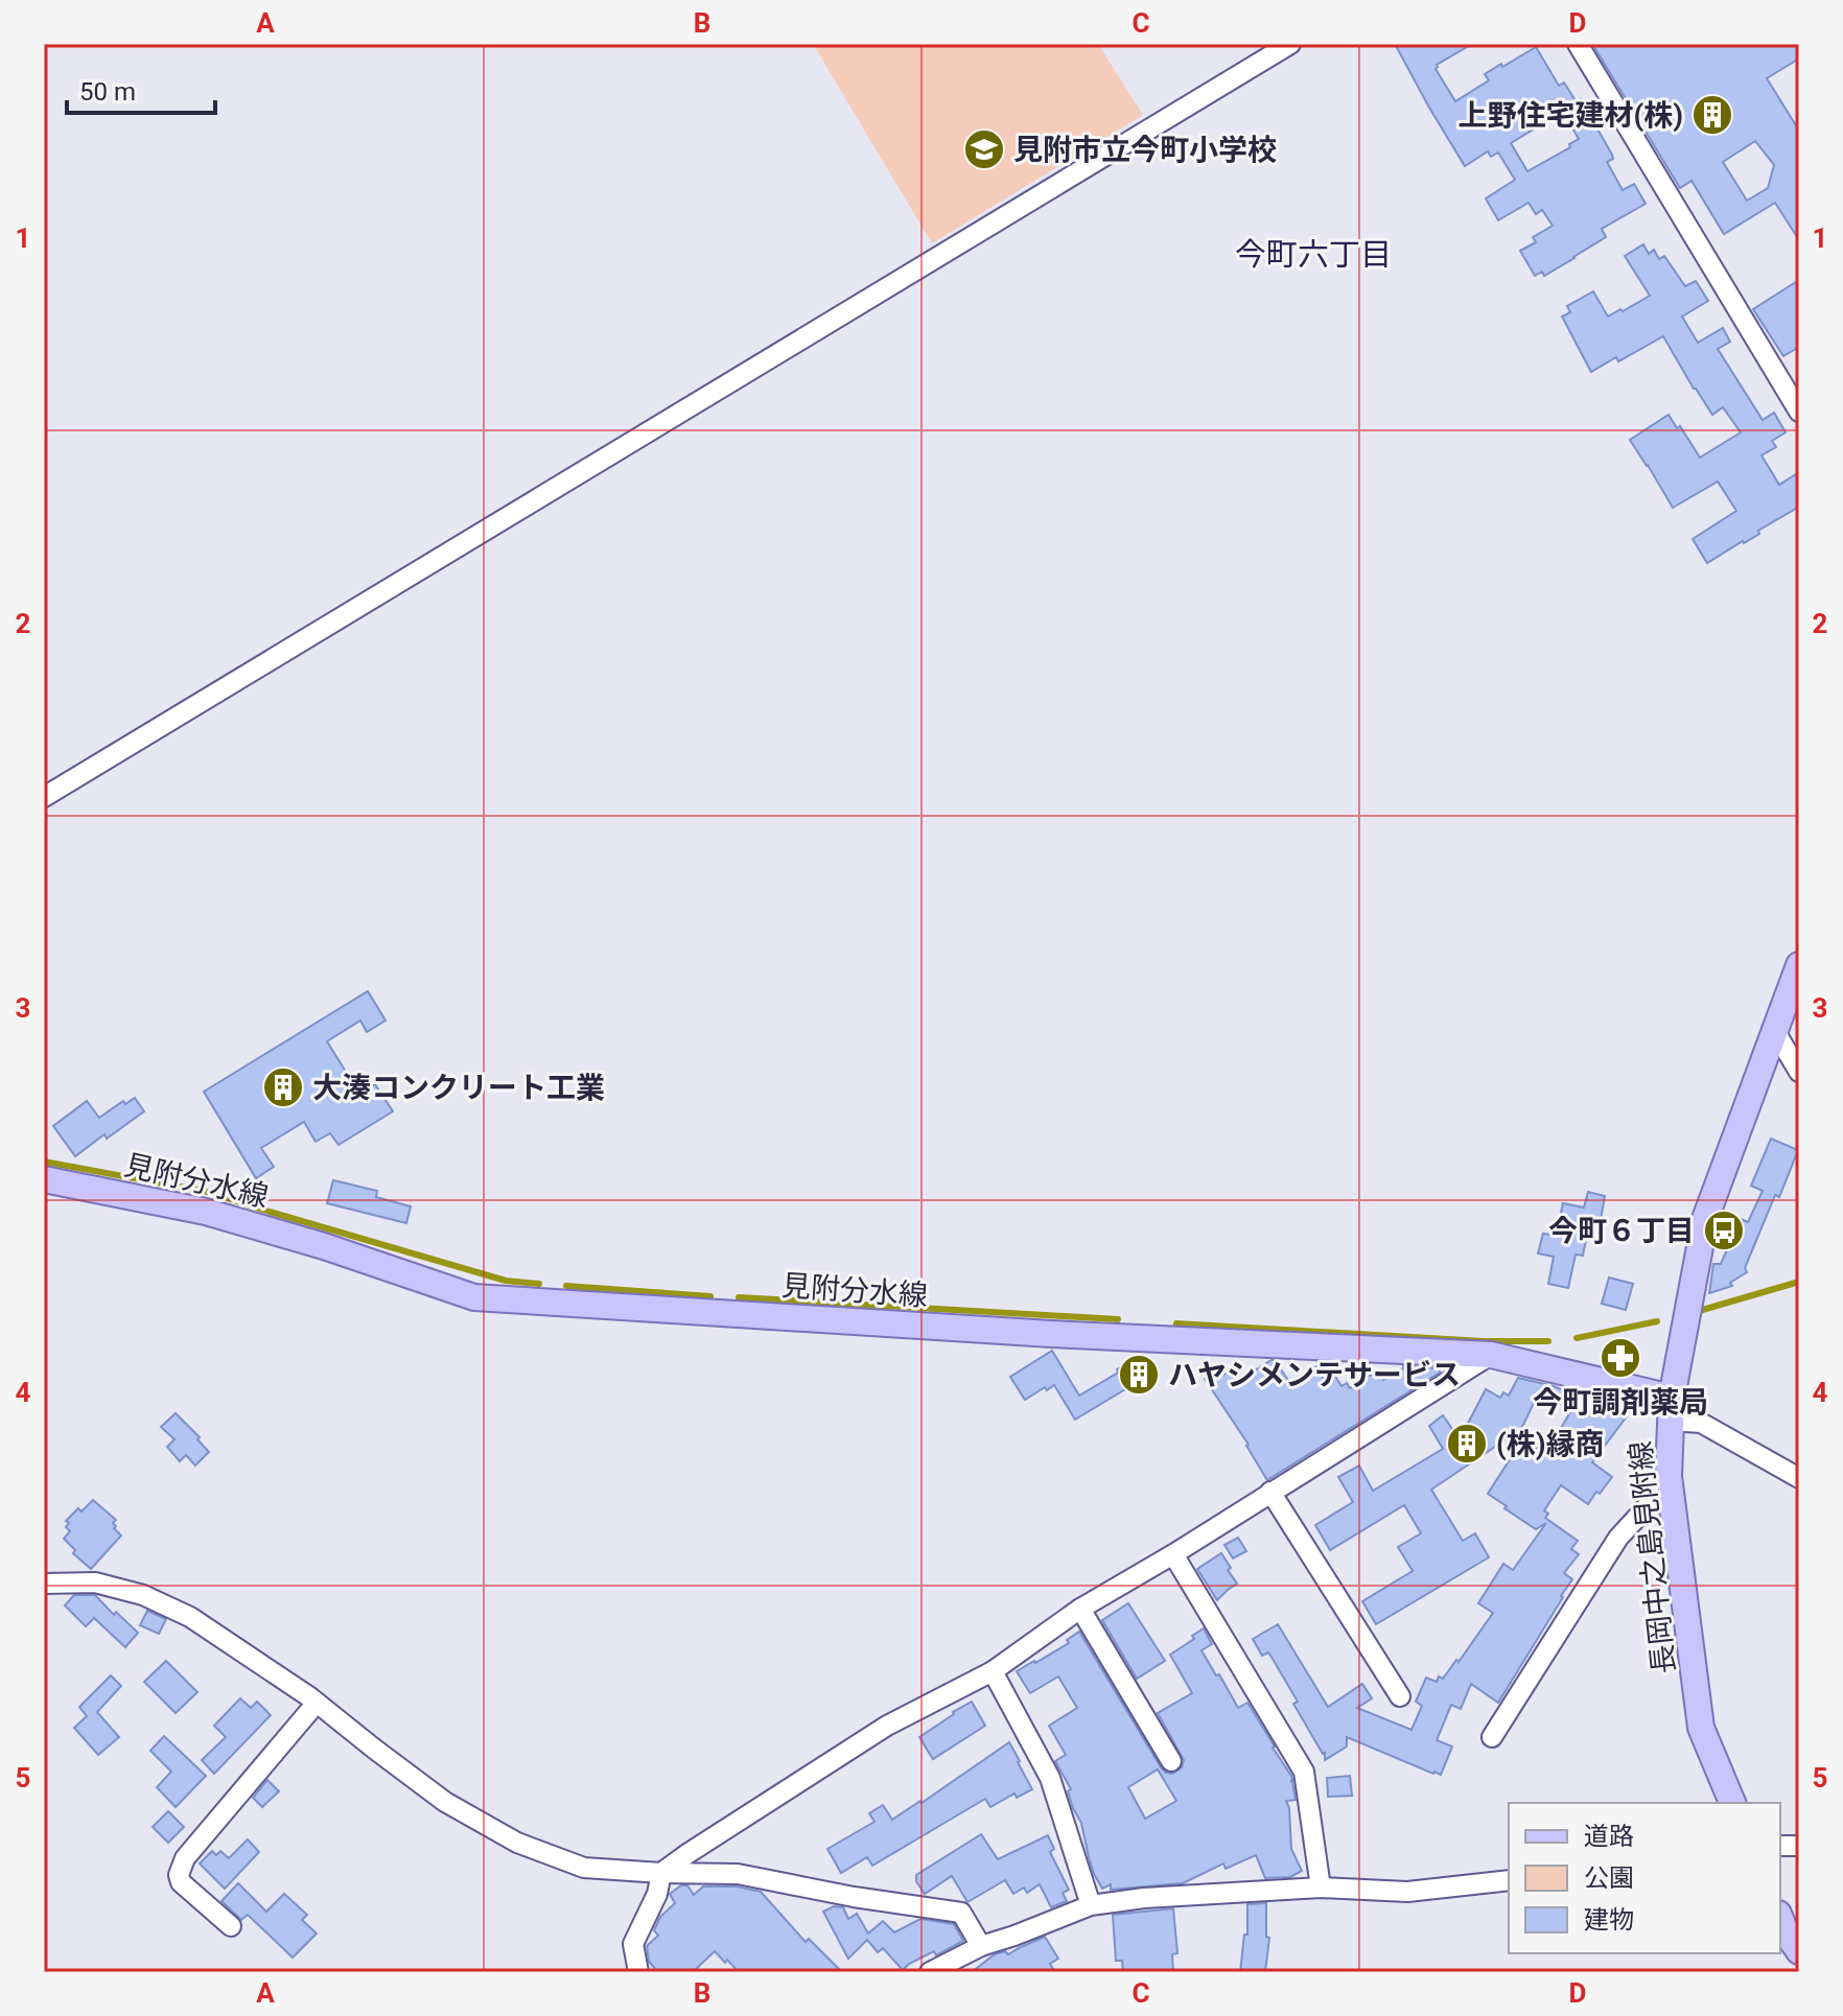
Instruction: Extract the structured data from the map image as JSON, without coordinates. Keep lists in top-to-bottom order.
{
  "streets": {
    "main road": ["見附分水線", "長岡中之島見附線"]
  },
  "crossings": [
    ["見附分水線", "長岡中之島見附線"]
  ],
  "districts": ["今町六丁目"],
  "places": {
    "building": [
      "上野住宅建材(株)",
      "大湊コンクリート工業",
      "ハヤシメンテサービス",
      "(株)縁商"
    ],
    "school or university": ["見附市立今町小学校"],
    "bus stop": ["今町６丁目"],
    "pharmacy": ["今町調剤薬局"]
  },
  "legend": ["道路", "公園", "建物"],
  "scale_bar": "50 m",
  "grid": {
    "columns": [
      "A",
      "B",
      "C",
      "D"
    ],
    "rows": [
      "1",
      "2",
      "3",
      "4",
      "5"
    ]
  }
}
